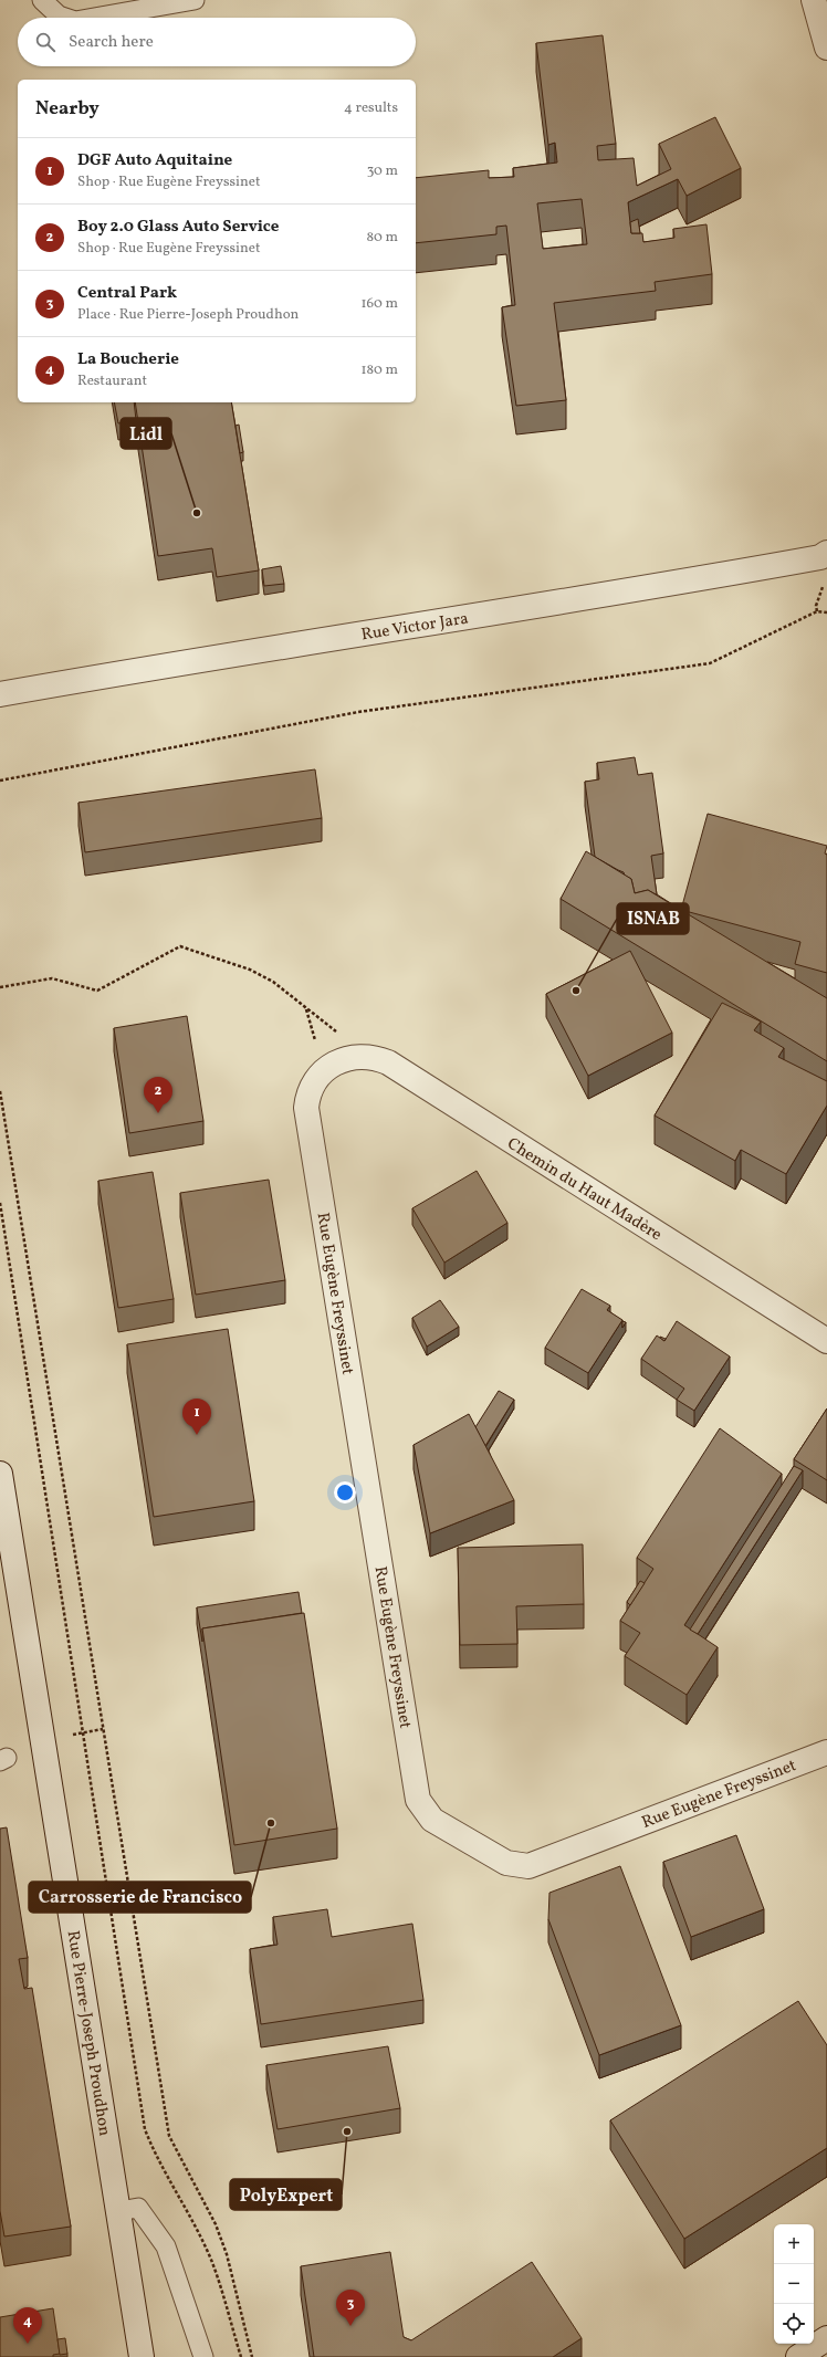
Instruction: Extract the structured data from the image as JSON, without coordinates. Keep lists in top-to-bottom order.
{
  "streets": {
    "street": [
      "Rue Victor Jara",
      "Chemin du Haut Madère",
      "Rue Eugène Freyssinet",
      "Rue Pierre-Joseph Proudhon"
    ]
  },
  "crossings": [
    ["Chemin du Haut Madère", "Rue Eugène Freyssinet"]
  ],
  "places": [
    "Lidl",
    "ISNAB",
    "Carrosserie de Francisco",
    "PolyExpert"
  ],
  "page": {
    "search": "Search here",
    "heading": ["Nearby", "4 results"],
    "list": [
      {
        "mark": "1",
        "name": "DGF Auto Aquitaine",
        "note": "Shop · Rue Eugène Freyssinet",
        "value": "30 m"
      },
      {
        "mark": "2",
        "name": "Boy 2.0 Glass Auto Service",
        "note": "Shop · Rue Eugène Freyssinet",
        "value": "80 m"
      },
      {
        "mark": "3",
        "name": "Central Park",
        "note": "Place · Rue Pierre-Joseph Proudhon",
        "value": "160 m"
      },
      {
        "mark": "4",
        "name": "La Boucherie",
        "note": "Restaurant",
        "value": "180 m"
      }
    ],
    "pins": [
      "2",
      "1",
      "3",
      "4"
    ],
    "map_buttons": ["+", "−"]
  }
}
